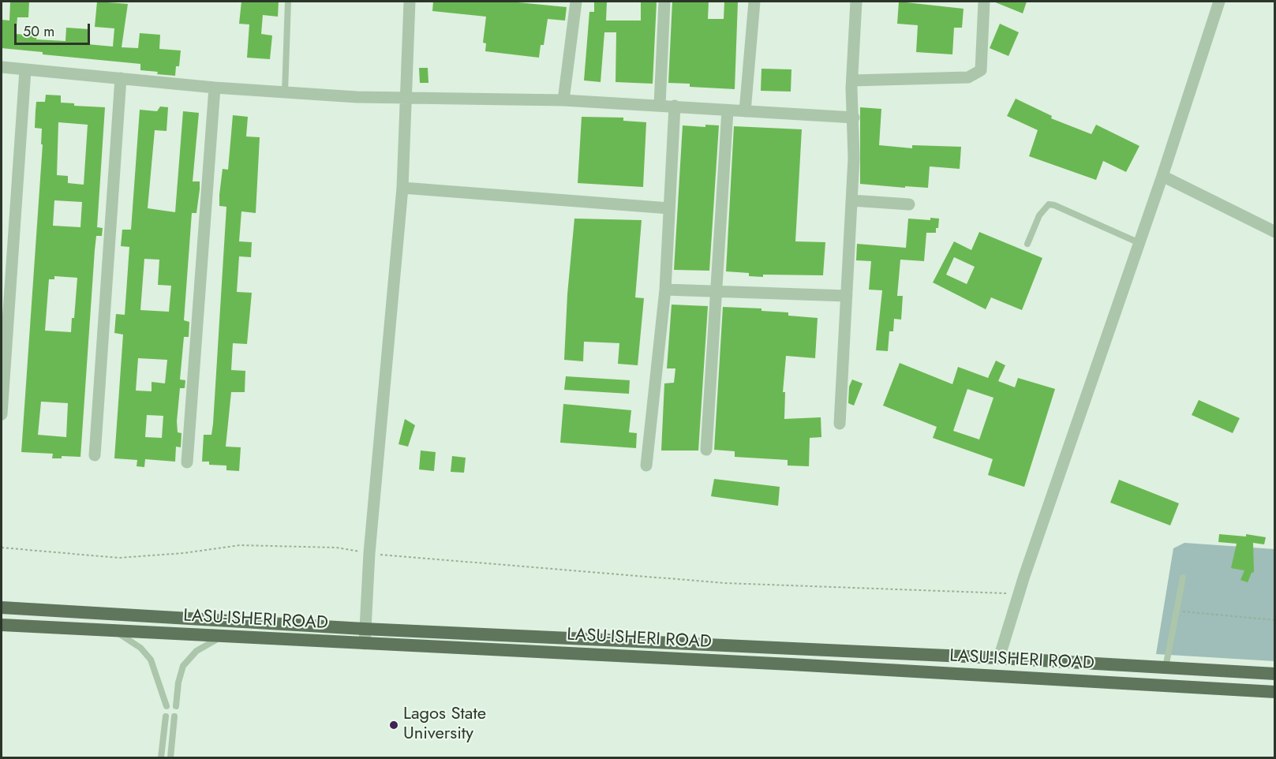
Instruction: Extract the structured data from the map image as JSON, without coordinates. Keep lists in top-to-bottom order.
{
  "streets": {
    "main road": ["LASU-ISHERI ROAD"]
  },
  "places": ["Lagos State University"],
  "scale_bar": "50 m"
}
